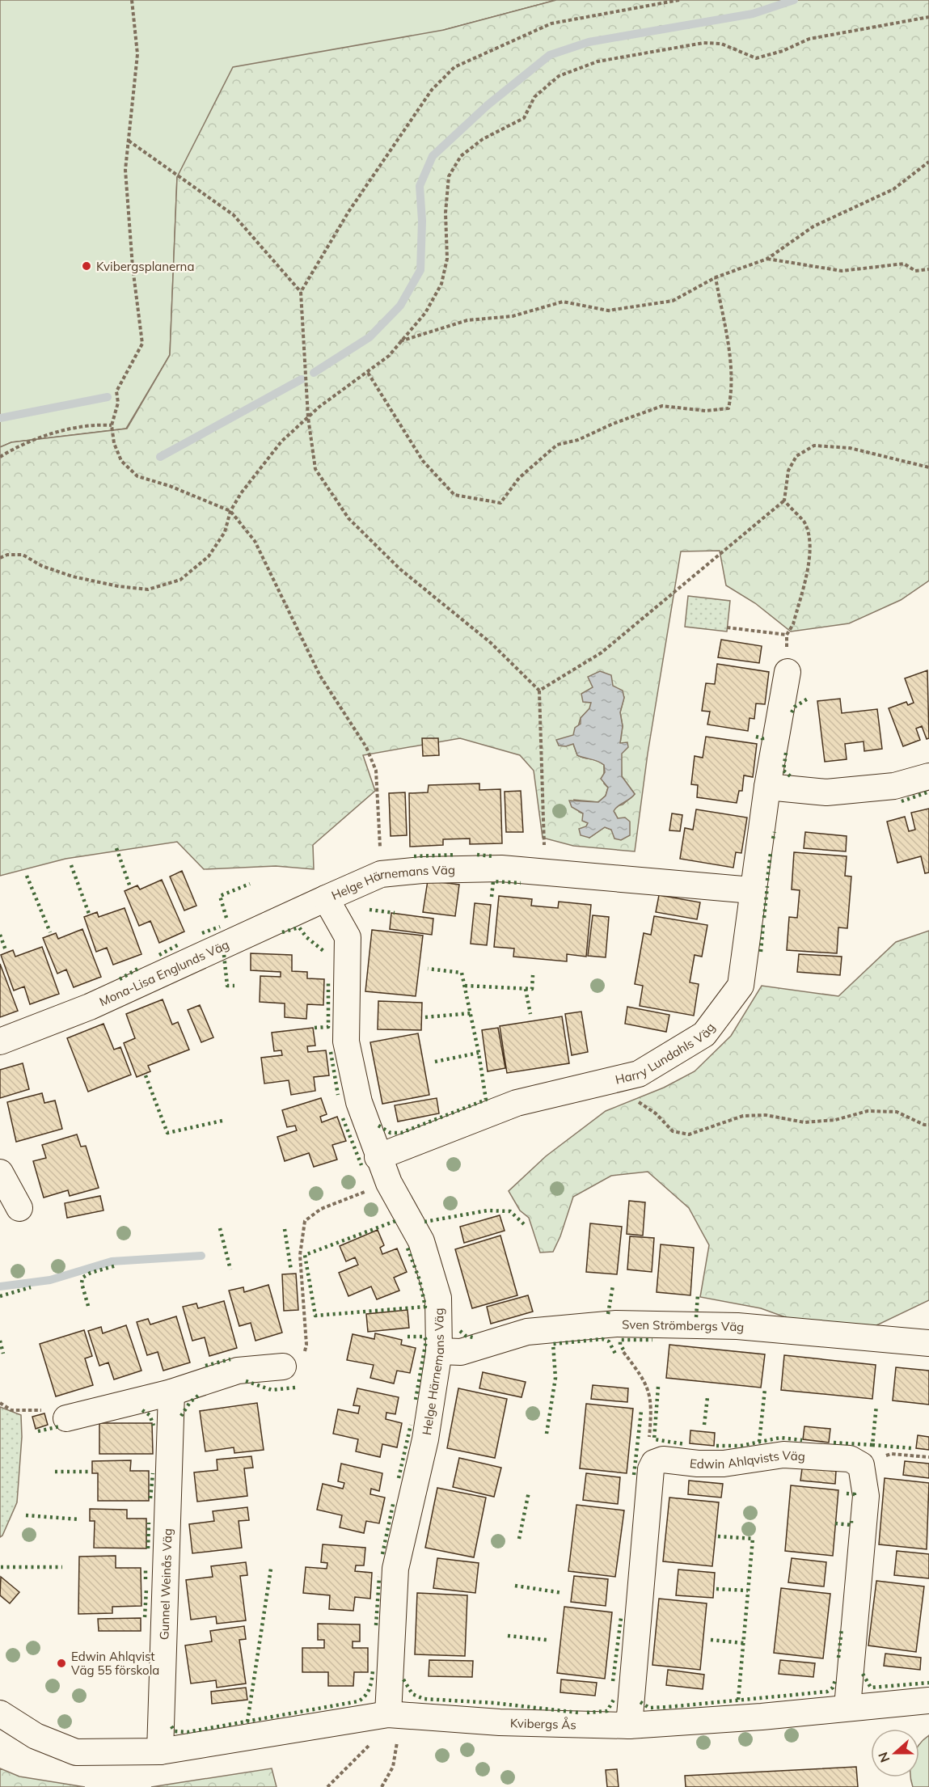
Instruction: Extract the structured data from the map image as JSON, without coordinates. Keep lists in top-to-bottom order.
{
  "streets": {
    "street": [
      "Helge Härnemans Väg",
      "Mona-Lisa Englunds Väg",
      "Harry Lundahls Väg",
      "Sven Strömbergs Väg",
      "Edwin Ahlqvists Väg",
      "Gunnel Weinås Väg",
      "Kvibergs Ås"
    ]
  },
  "crossings": [
    ["Helge Härnemans Väg", "Mona-Lisa Englunds Väg"],
    ["Helge Härnemans Väg", "Harry Lundahls Väg"],
    ["Helge Härnemans Väg", "Sven Strömbergs Väg"],
    ["Helge Härnemans Väg", "Kvibergs Ås"],
    ["Gunnel Weinås Väg", "Kvibergs Ås"]
  ],
  "places": ["Kvibergsplanerna", "Edwin Ahlqvist Väg 55 förskola"],
  "north": "left"
}
